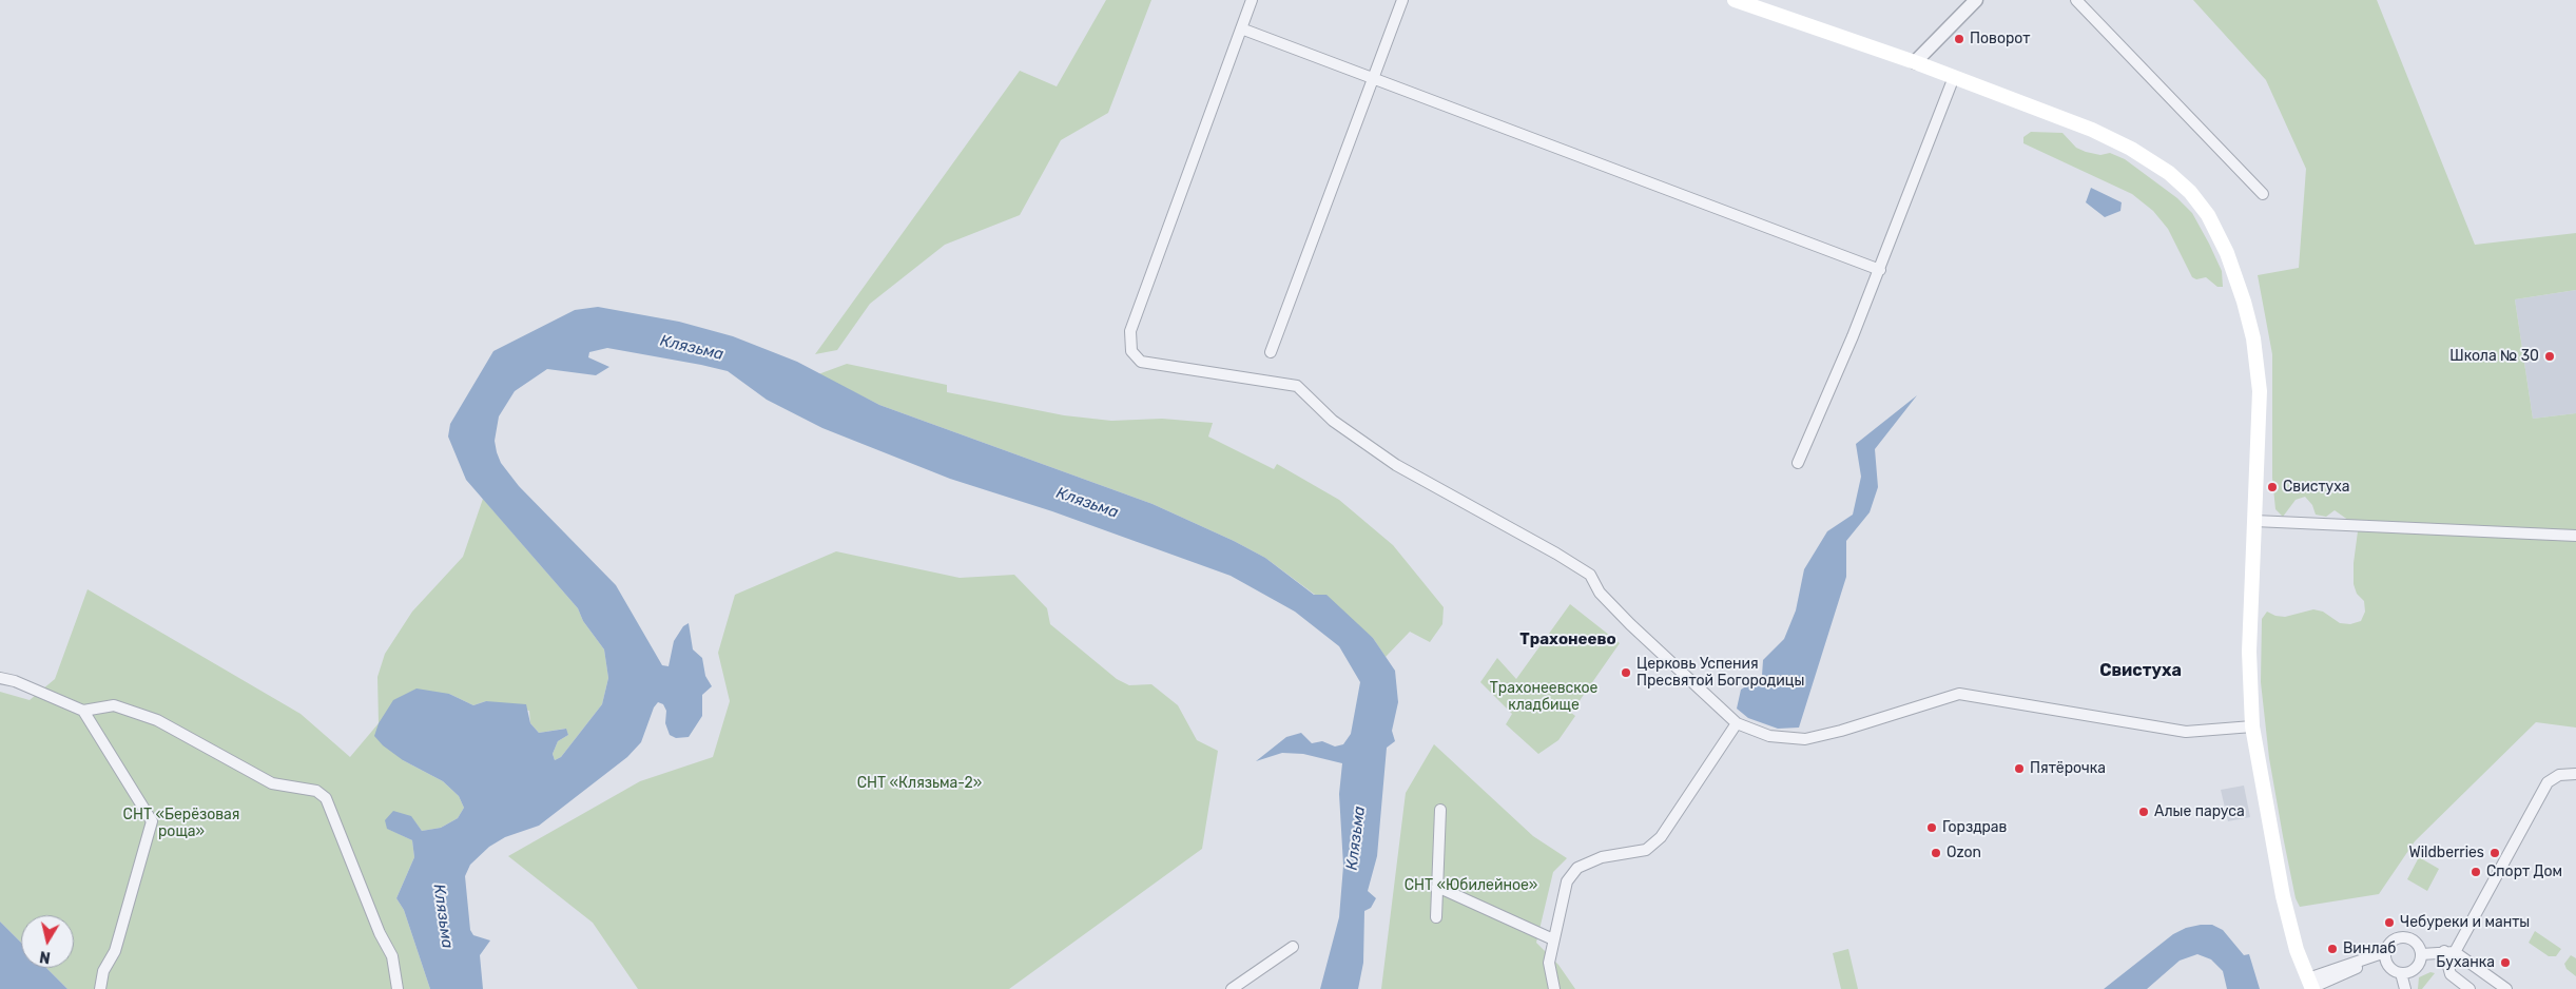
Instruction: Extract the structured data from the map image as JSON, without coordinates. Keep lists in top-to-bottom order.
{
  "districts": ["Трахонеево", "Свистуха"],
  "water": ["Клязьма"],
  "parks": [
    "Трахонеевское кладбище",
    "СНТ «Клязьма-2»",
    "СНТ «Берёзовая роща»",
    "СНТ «Юбилейное»"
  ],
  "places": [
    "Поворот",
    "Школа № 30",
    "Свистуха",
    "Церковь Успения Пресвятой Богородицы",
    "Пятёрочка",
    "Алые паруса",
    "Горздрав",
    "Ozon",
    "Wildberries",
    "Спорт Дом",
    "Чебуреки и манты",
    "Винлаб",
    "Буханка"
  ],
  "north": "bottom"
}
